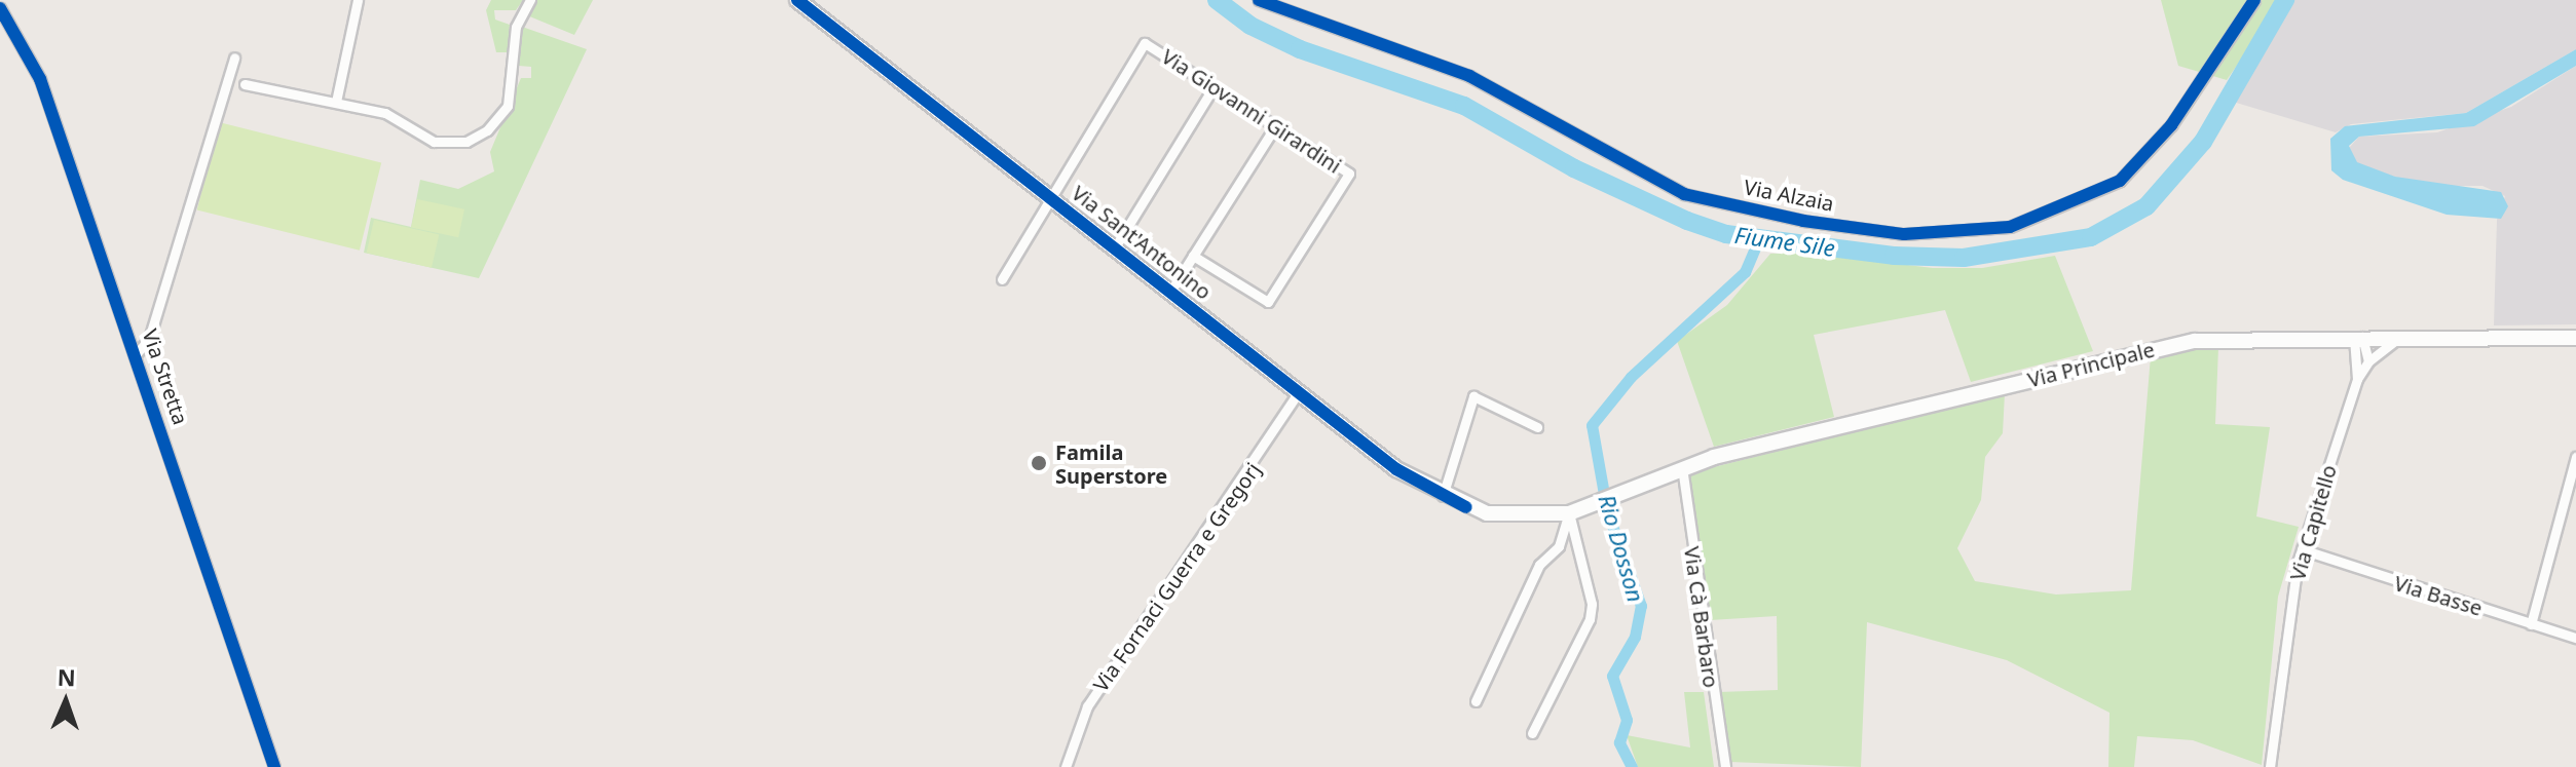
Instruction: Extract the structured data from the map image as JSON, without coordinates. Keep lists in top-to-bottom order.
{
  "streets": {
    "main road": ["Via Sant'Antonino", "Via Principale"],
    "street": [
      "Via Giovanni Girardini",
      "Via Alzaia",
      "Via Stretta",
      "Via Capitello",
      "Via Fornaci Guerra e Gregorj",
      "Via Basse",
      "Via Cà Barbaro"
    ]
  },
  "crossings": [
    ["Via Giovanni Girardini", "Via Sant'Antonino"],
    ["Via Sant'Antonino", "Via Principale"],
    ["Via Sant'Antonino", "Via Fornaci Guerra e Gregorj"],
    ["Via Principale", "Via Capitello"],
    ["Via Principale", "Via Cà Barbaro"],
    ["Via Capitello", "Via Basse"]
  ],
  "water": ["Fiume Sile", "Rio Dosson"],
  "places": ["Famila Superstore"],
  "north": "top"
}
